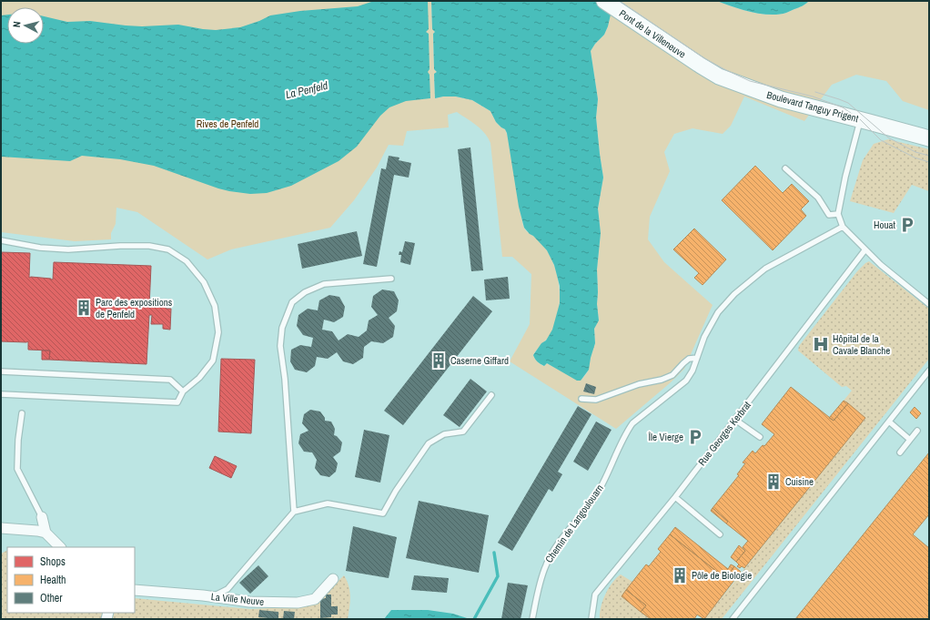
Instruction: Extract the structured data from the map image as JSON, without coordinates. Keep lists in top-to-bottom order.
{
  "streets": {
    "main road": ["Pont de la Villeneuve", "Boulevard Tanguy Prigent"],
    "street": ["La Ville Neuve"],
    "lane": ["Rue Georges Kerbrat", "Chemin de Langoulouarn"]
  },
  "crossings": [
    ["Pont de la Villeneuve", "Boulevard Tanguy Prigent"]
  ],
  "water": ["La Penfeld"],
  "parks": ["Rives de Penfeld"],
  "places": {
    "parking": ["Houat", "Île Vierge"],
    "building": [
      "Parc des expositions de Penfeld",
      "Caserne Giffard",
      "Cuisine",
      "Pôle de Biologie"
    ],
    "hospital": ["Hôpital de la Cavale Blanche"]
  },
  "legend": ["Shops", "Health", "Other"],
  "north": "left"
}
